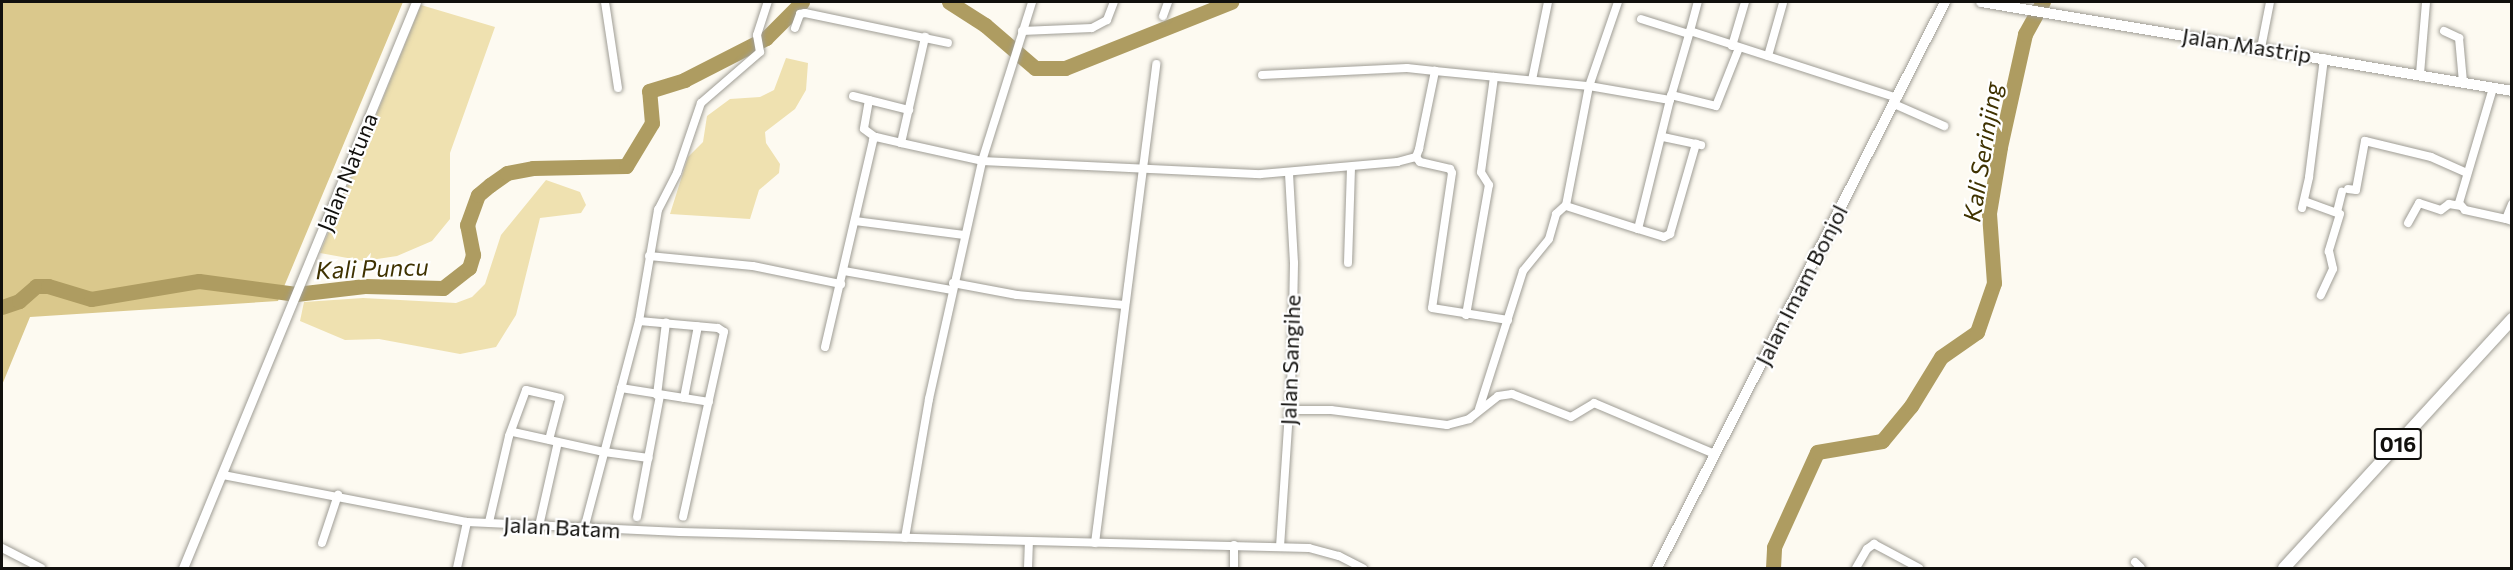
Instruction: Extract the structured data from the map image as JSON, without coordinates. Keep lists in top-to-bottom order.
{
  "streets": {
    "main road": ["Jalan Mastrip", "Jalan Imam Bonjol", "016"],
    "street": ["Jalan Natuna", "Jalan Sangihe", "Jalan Batam"]
  },
  "crossings": [
    ["Jalan Natuna", "Jalan Batam"],
    ["Jalan Sangihe", "Jalan Batam"]
  ],
  "water": ["Kali Serinjing", "Kali Puncu"]
}
